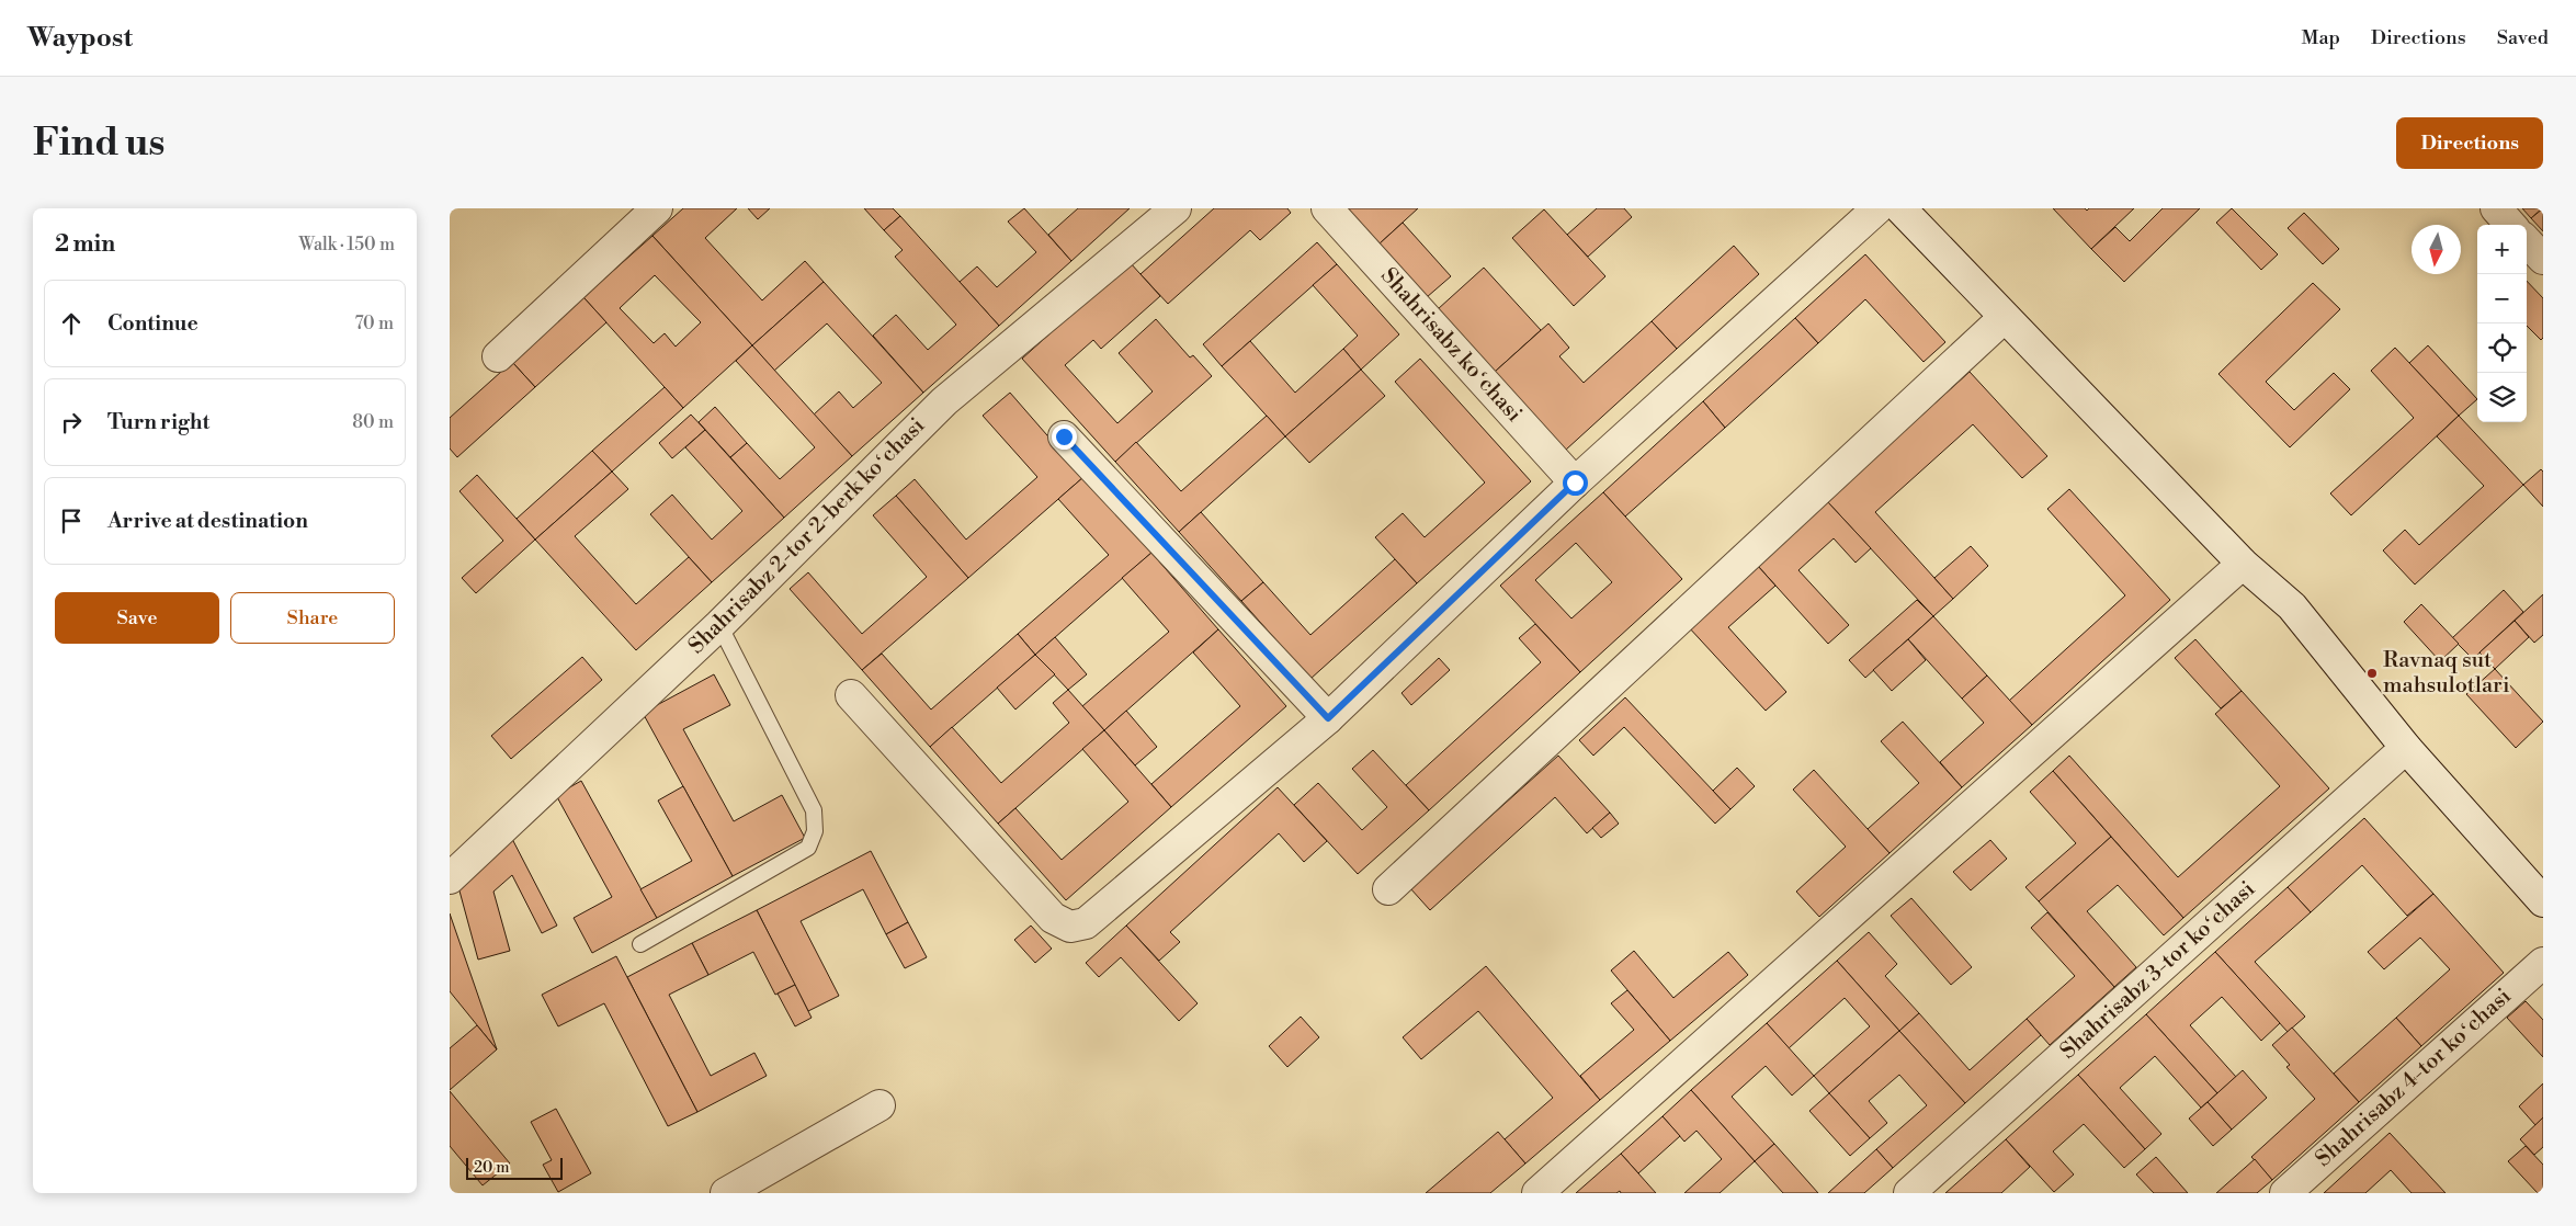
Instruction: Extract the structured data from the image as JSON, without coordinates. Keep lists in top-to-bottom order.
{
  "streets": {
    "street": [
      "Shahrisabz koʻchasi",
      "Shahrisabz 2-tor 2-berk koʻchasi",
      "Shahrisabz 3-tor koʻchasi",
      "Shahrisabz 4-tor koʻchasi"
    ]
  },
  "places": ["Ravnaq sut mahsulotlari"],
  "scale_bar": "20 m",
  "north": "bottom",
  "page": {
    "header": "Waypost",
    "nav": ["Map", "Directions", "Saved"],
    "buttons": [
      "Directions",
      ["Save", "Share"]
    ],
    "title": "Find us",
    "heading": ["2 min", "Walk · 150 m"],
    "map_buttons": ["+", "−"],
    "list": [
      ["Continue", "70 m"],
      ["Turn right", "80 m"],
      "Arrive at destination"
    ],
    "scale": "20 m"
  }
}
